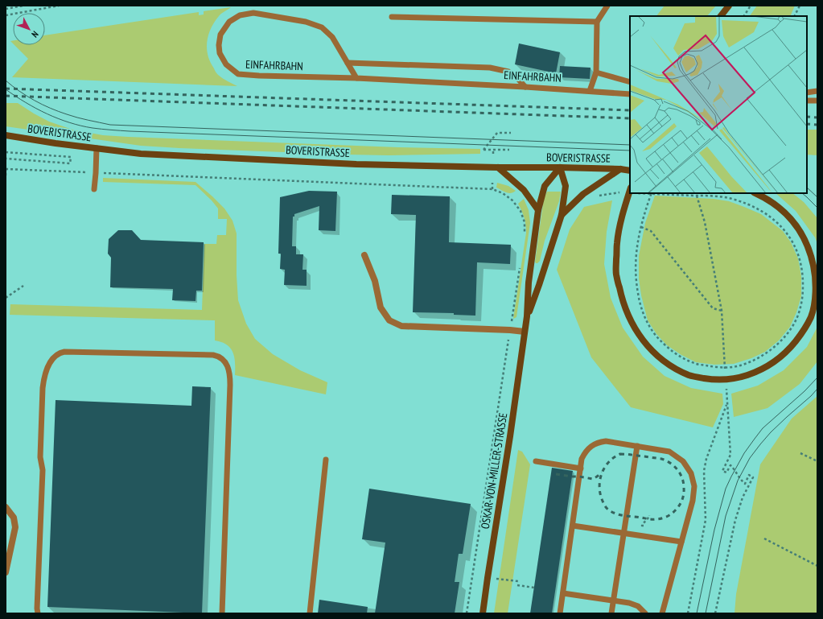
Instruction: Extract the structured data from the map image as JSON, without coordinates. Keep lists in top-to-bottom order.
{
  "streets": {
    "main road": ["BOVERISTRASSE", "OSKAR-VON-MILLER-STRASSE"],
    "lane": ["EINFAHRBAHN"]
  },
  "crossings": [
    ["BOVERISTRASSE", "OSKAR-VON-MILLER-STRASSE"]
  ],
  "north": "bottom right"
}
